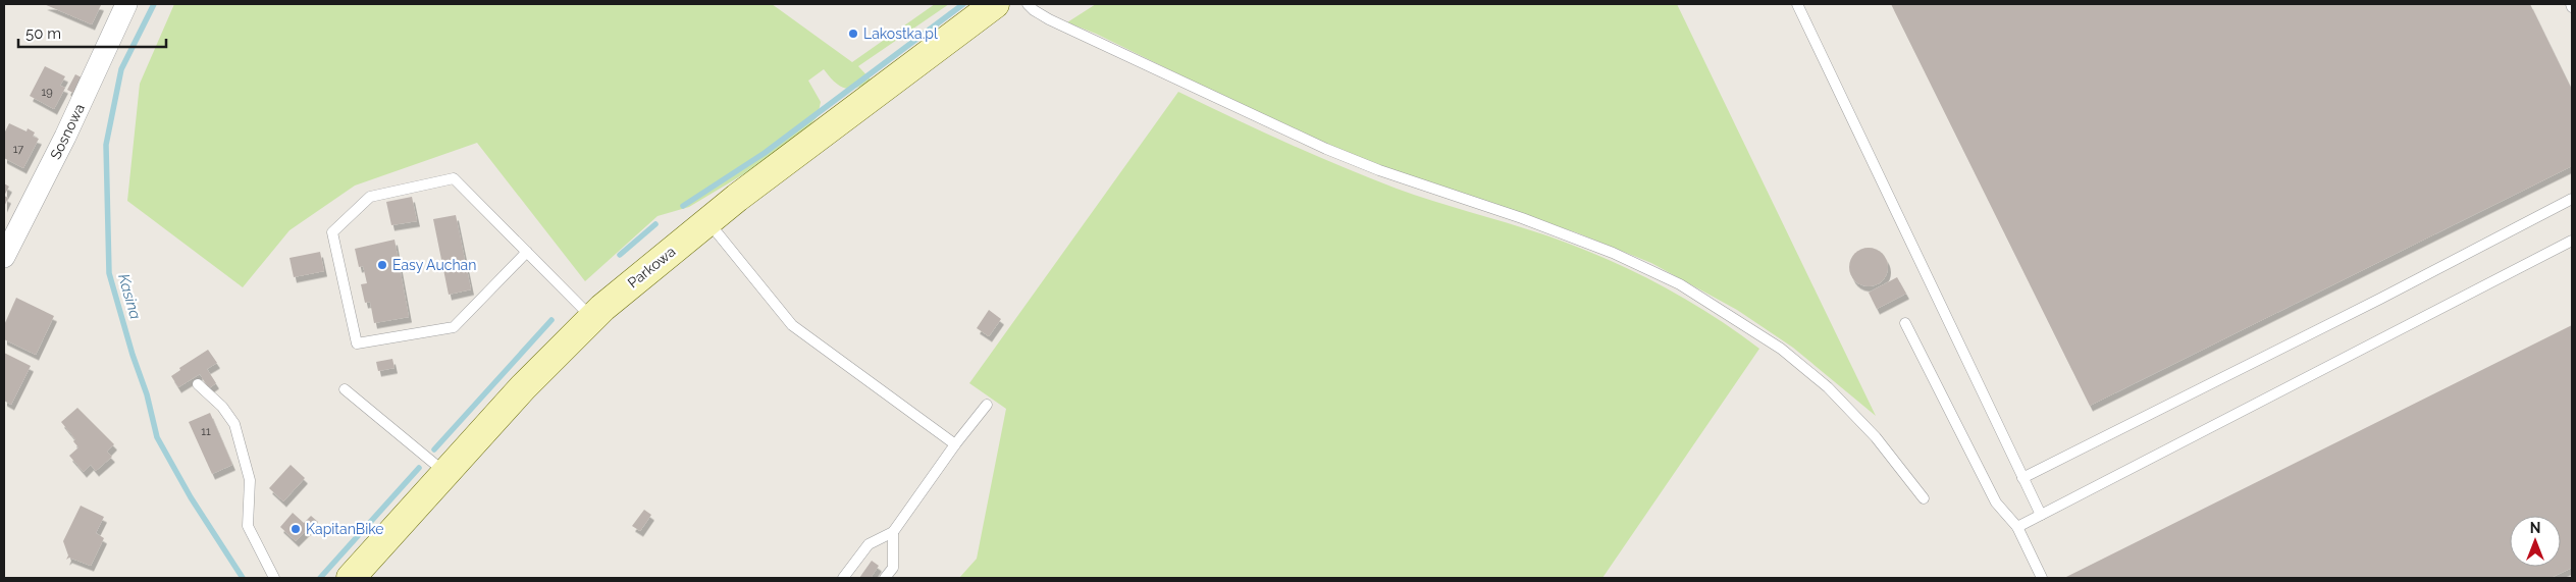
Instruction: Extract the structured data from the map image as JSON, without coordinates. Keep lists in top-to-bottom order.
{
  "streets": {
    "main road": ["Parkowa"],
    "street": ["Sosnowa"]
  },
  "water": ["Kasina"],
  "places": ["Lakostka.pl", "Easy Auchan", "KapitanBike"],
  "house_numbers": ["19", "17", "11"],
  "scale_bar": "50 m",
  "north": "top"
}
